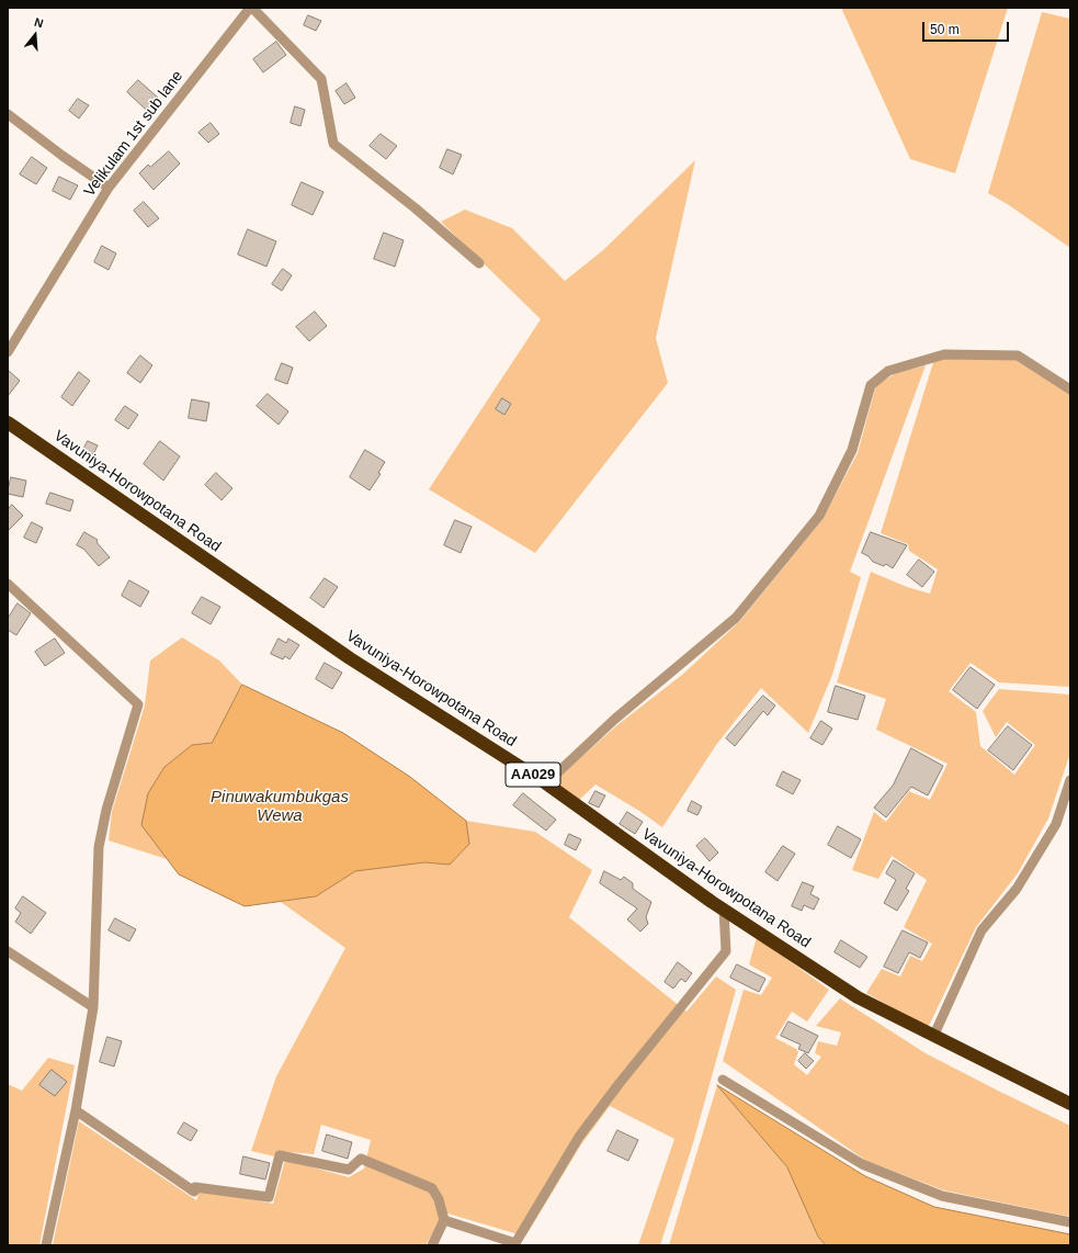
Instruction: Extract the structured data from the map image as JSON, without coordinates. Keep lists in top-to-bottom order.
{
  "streets": {
    "highway": ["Vavuniya-Horowpotana Road", "AA029"],
    "street": ["Velikulam 1st sub lane"]
  },
  "water": ["Pinuwakumbukgas Wewa"],
  "scale_bar": "50 m",
  "north": "top"
}
